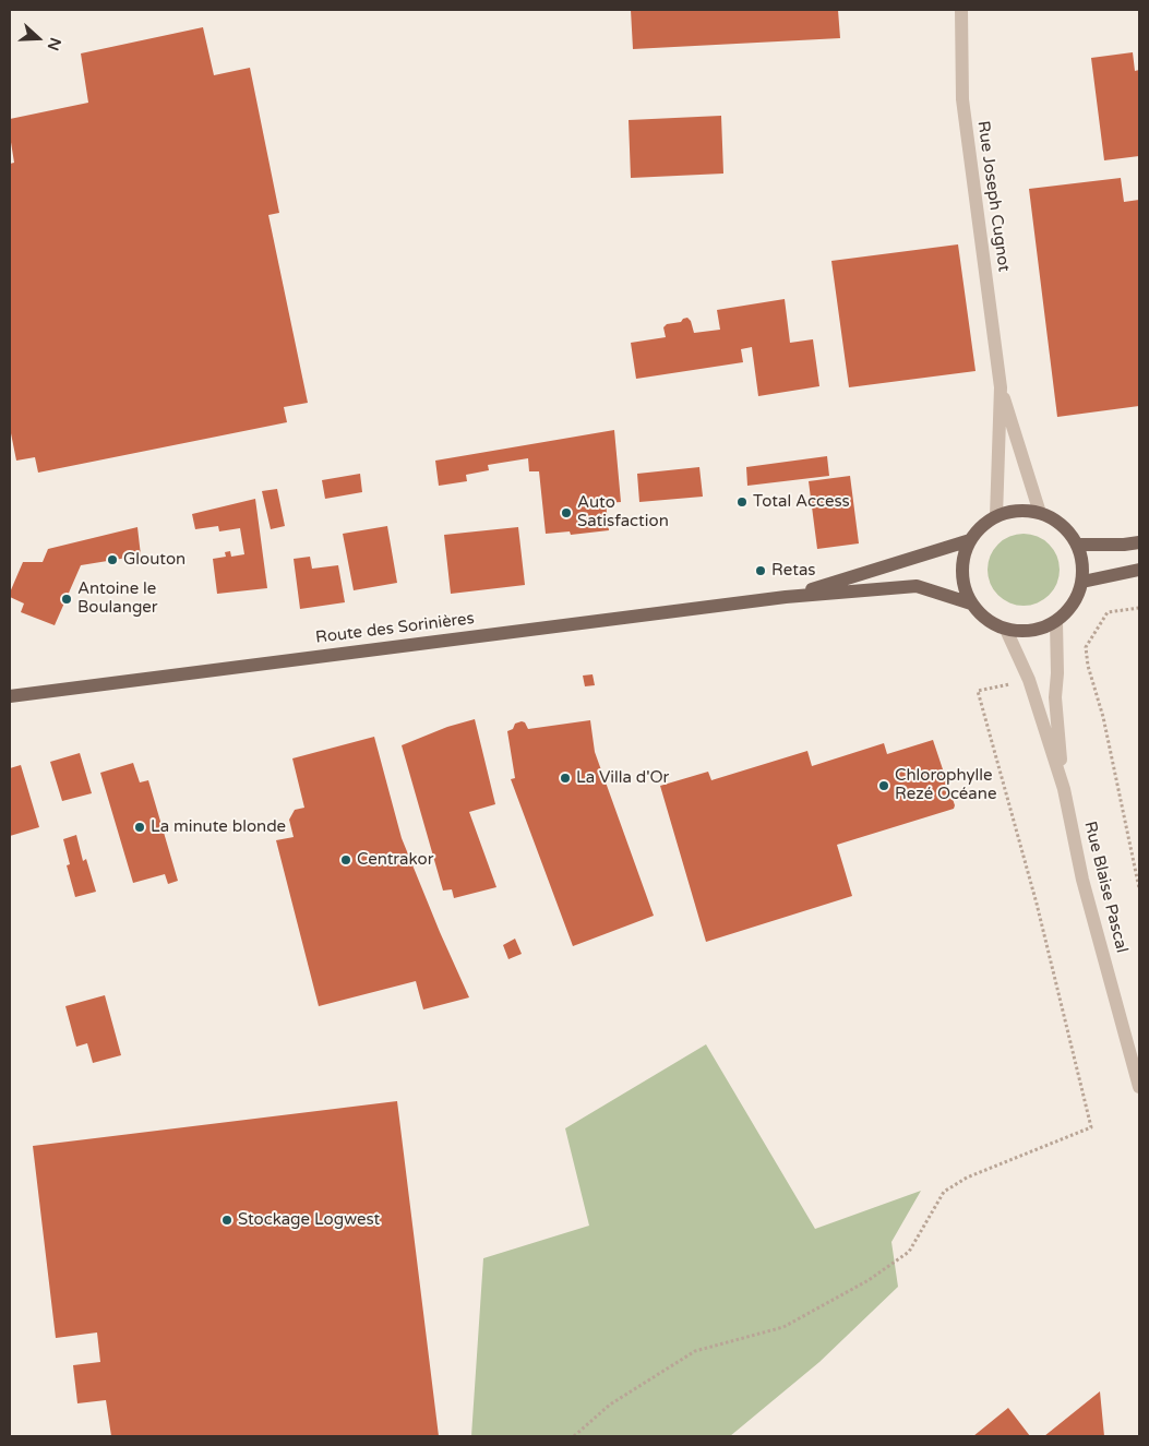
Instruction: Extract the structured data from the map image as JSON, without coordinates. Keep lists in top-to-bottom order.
{
  "streets": {
    "main road": ["Route des Sorinières"],
    "street": ["Rue Joseph Cugnot", "Rue Blaise Pascal"]
  },
  "crossings": [
    ["Rue Joseph Cugnot", "Route des Sorinières"],
    ["Rue Joseph Cugnot", "Rue Blaise Pascal"],
    ["Route des Sorinières", "Rue Blaise Pascal"]
  ],
  "places": [
    "Total Access",
    "Auto Satisfaction",
    "Glouton",
    "Retas",
    "Antoine le Boulanger",
    "La Villa d'Or",
    "Chlorophylle Rezé Océane",
    "La minute blonde",
    "Centrakor",
    "Stockage Logwest"
  ],
  "north": "right"
}
